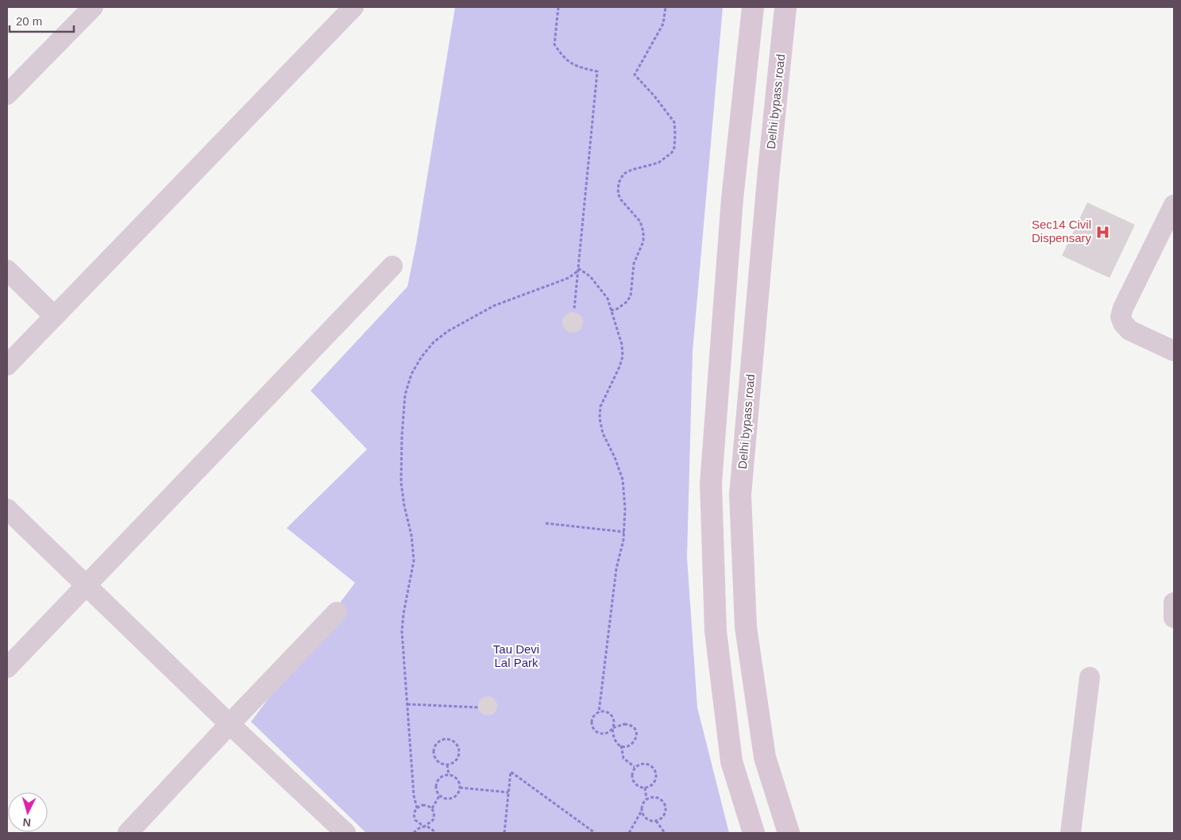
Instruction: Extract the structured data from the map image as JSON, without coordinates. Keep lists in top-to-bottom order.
{
  "streets": {
    "main road": ["Delhi bypass road"]
  },
  "parks": ["Tau Devi Lal Park"],
  "places": {
    "hospital": ["Sec14 Civil Dispensary"]
  },
  "scale_bar": "20 m",
  "north": "bottom"
}
